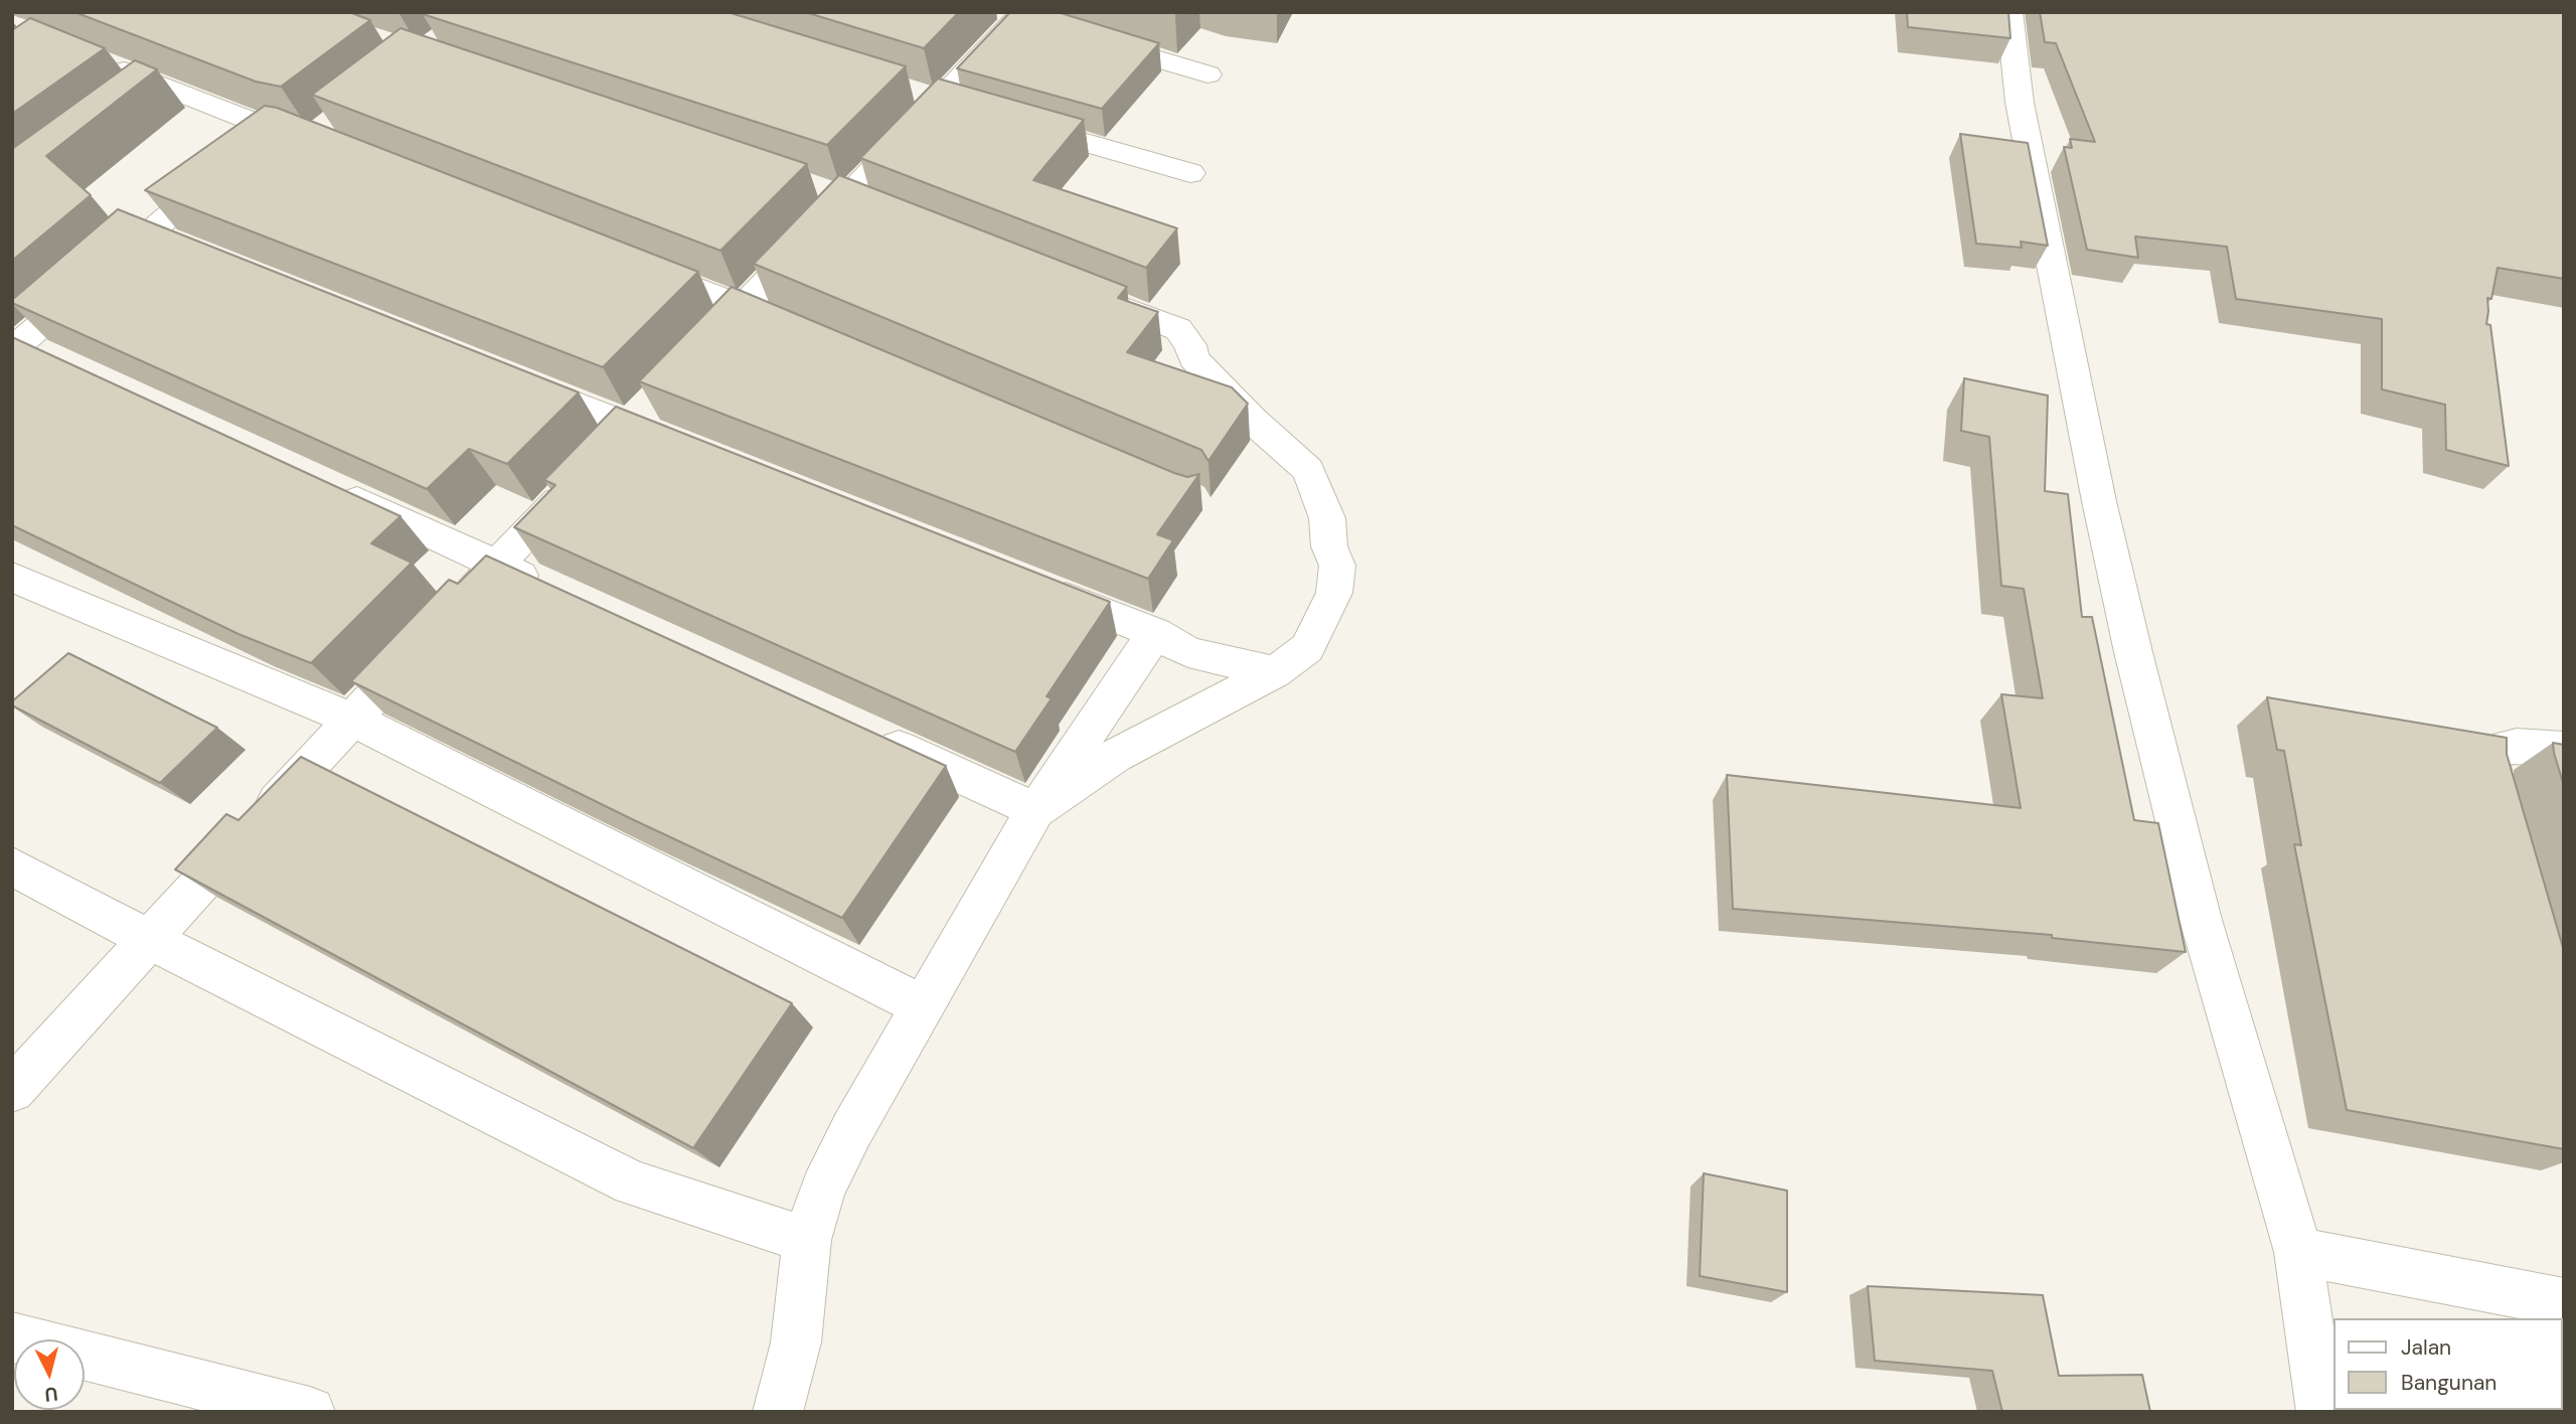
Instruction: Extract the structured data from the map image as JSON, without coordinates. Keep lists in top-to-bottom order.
{
  "legend": ["Jalan", "Bangunan"],
  "north": "bottom"
}
